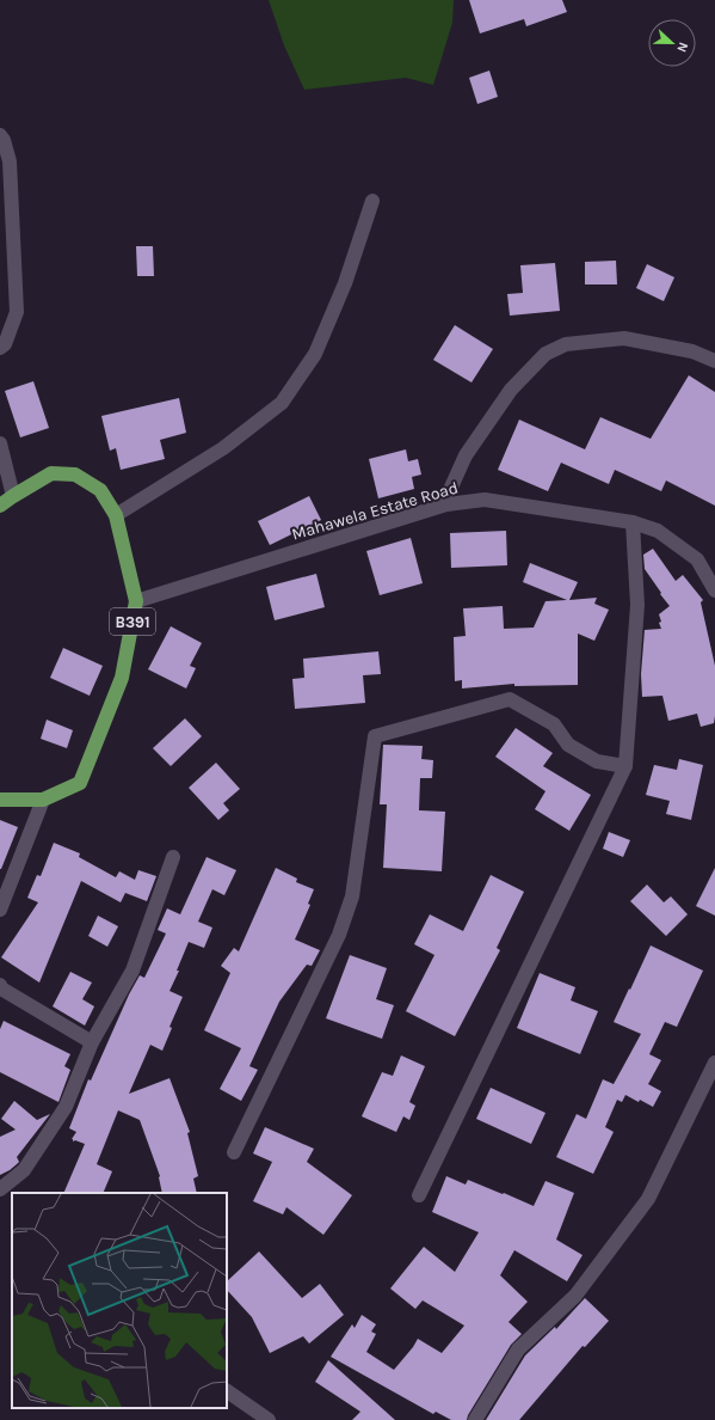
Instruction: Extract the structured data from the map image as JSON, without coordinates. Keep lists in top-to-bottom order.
{
  "streets": {
    "main road": ["B391"],
    "street": ["Mahawela Estate Road"]
  },
  "crossings": [
    ["Mahawela Estate Road", "B391"]
  ],
  "north": "right"
}
